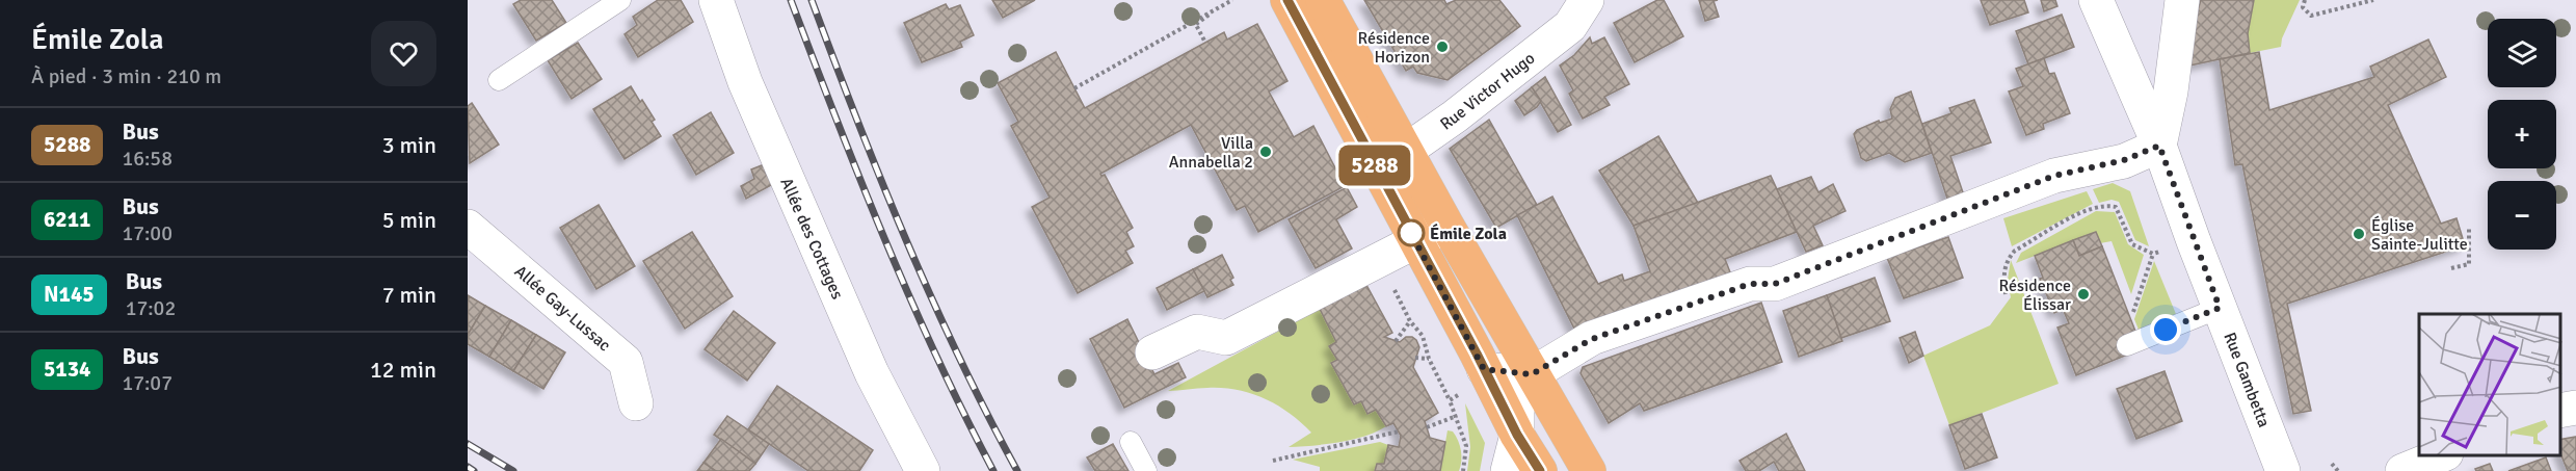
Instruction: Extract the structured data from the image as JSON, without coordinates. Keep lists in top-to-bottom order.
{
  "streets": {
    "street": [
      "Rue Victor Hugo",
      "Allée des Cottages",
      "Allée Gay-Lussac",
      "Rue Gambetta"
    ]
  },
  "places": [
    "Résidence Horizon",
    "Villa Annabella 2",
    "Émile Zola",
    "Église Sainte-Julitte",
    "Résidence Élissar"
  ],
  "lines": ["bus line 5288"],
  "page": {
    "heading": ["Émile Zola", "À pied · 3 min · 210 m"],
    "on_map": "5288",
    "map_buttons": ["+", "−"],
    "list": [
      {
        "mark": "5288",
        "name": "Bus",
        "note": "16:58",
        "value": "3 min"
      },
      {
        "mark": "6211",
        "name": "Bus",
        "note": "17:00",
        "value": "5 min"
      },
      {
        "mark": "N145",
        "name": "Bus",
        "note": "17:02",
        "value": "7 min"
      },
      {
        "mark": "5134",
        "name": "Bus",
        "note": "17:07",
        "value": "12 min"
      }
    ]
  }
}
